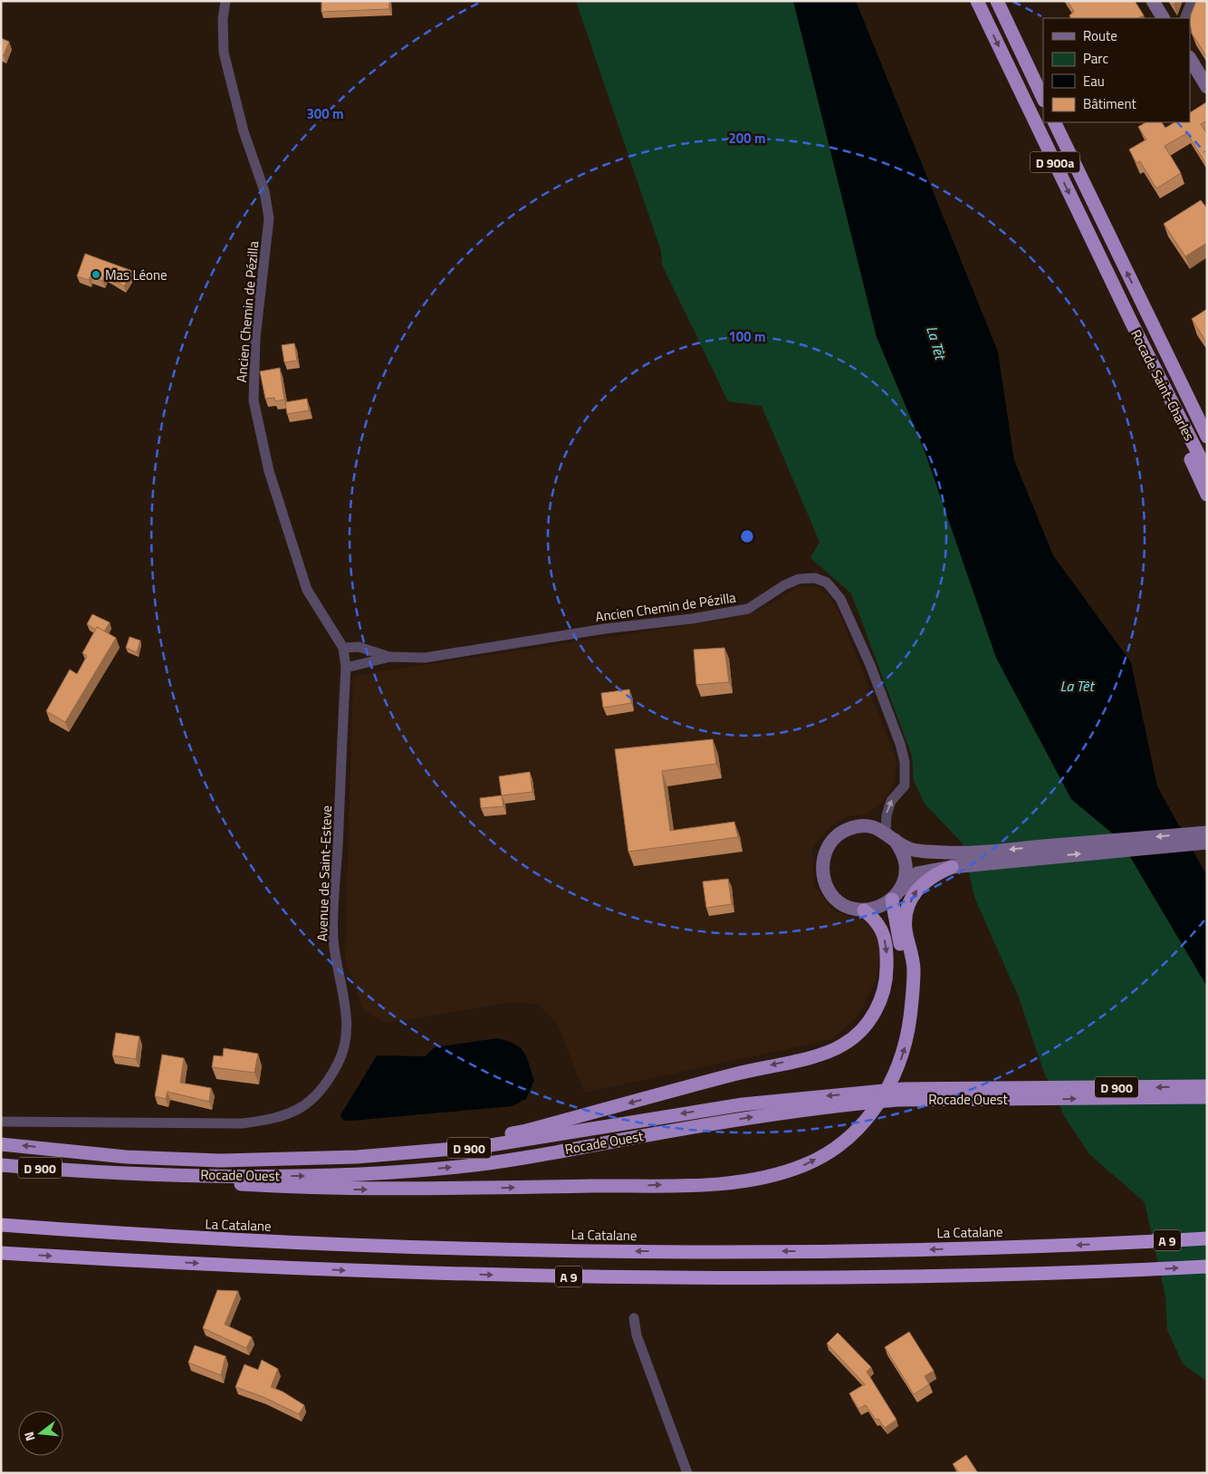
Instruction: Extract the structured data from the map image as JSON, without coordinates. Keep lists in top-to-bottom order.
{
  "streets": {
    "highway": [
      "D 900a",
      "Rocade Saint-Charles",
      "D 900",
      "Rocade Ouest",
      "La Catalane",
      "A 9"
    ],
    "street": ["Ancien Chemin de Pézilla", "Avenue de Saint-Esteve"]
  },
  "crossings": [
    ["D 900a", "Rocade Saint-Charles"],
    ["Ancien Chemin de Pézilla", "Avenue de Saint-Esteve"]
  ],
  "water": ["La Têt"],
  "places": ["Mas Léone"],
  "legend": [
    "Route",
    "Parc",
    "Eau",
    "Bâtiment"
  ],
  "north": "left",
  "rings": ["300 m", "200 m", "100 m"]
}
